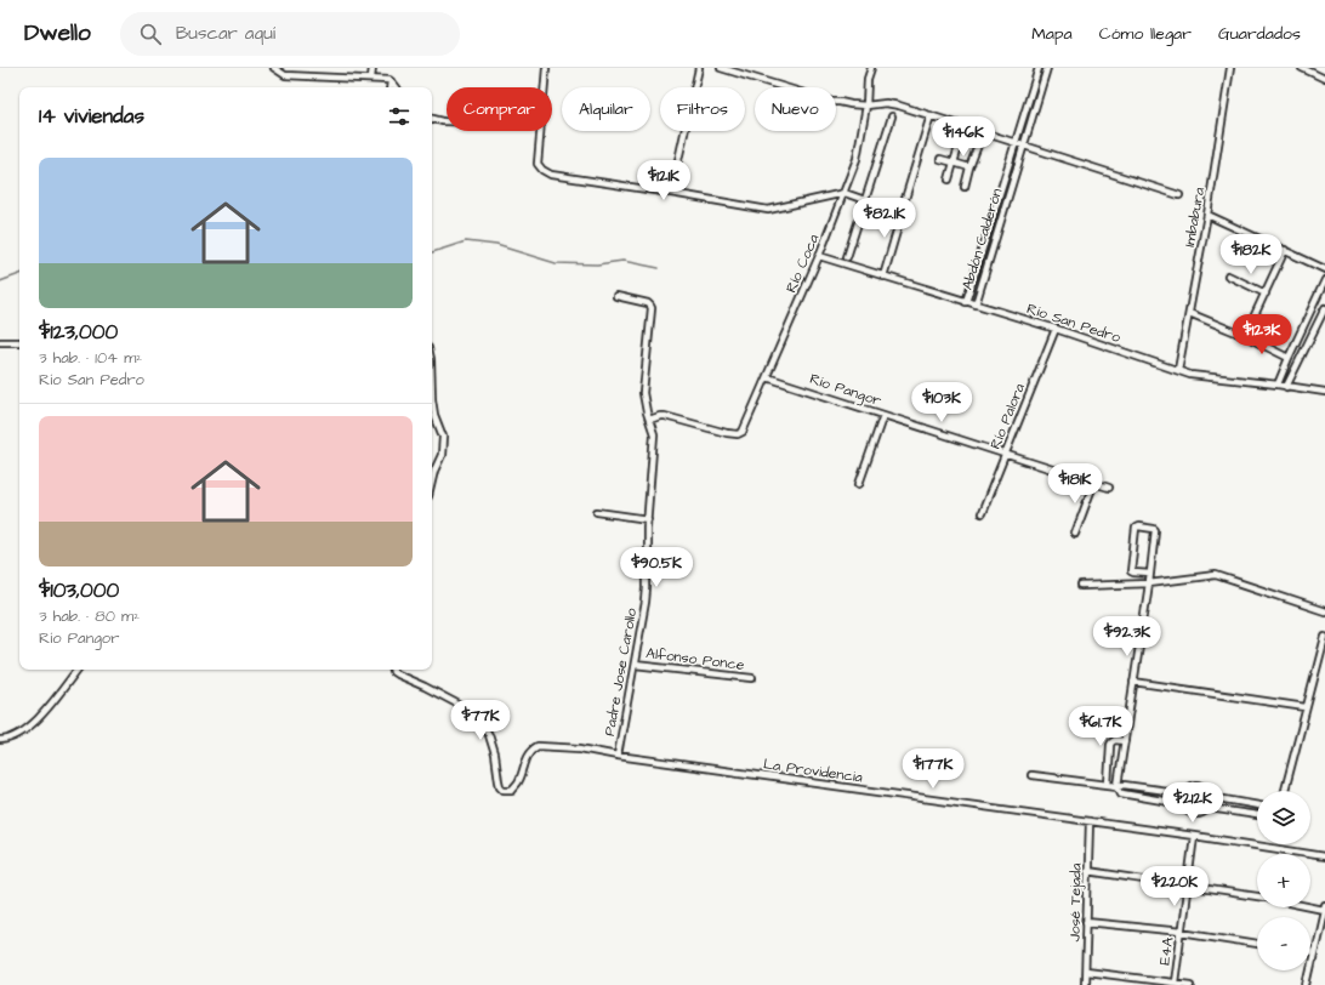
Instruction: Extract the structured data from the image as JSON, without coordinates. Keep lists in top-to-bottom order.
{
  "streets": {
    "street": [
      "Imbabura",
      "Abdón Calderón",
      "Río Coca",
      "Río San Pedro",
      "Río Pangor",
      "Río Palora",
      "Alfonso Ponce",
      "Padre Jose Carollo",
      "La Providencia",
      "José Tejada",
      "E4A"
    ]
  },
  "crossings": [
    ["Imbabura", "Río San Pedro"],
    ["Abdón Calderón", "Río San Pedro"],
    ["Río Coca", "Río San Pedro"],
    ["Río Coca", "Río Pangor"],
    ["Río Coca", "Padre Jose Carollo"],
    ["Río San Pedro", "Río Palora"],
    ["Río Pangor", "Río Palora"],
    ["Alfonso Ponce", "Padre Jose Carollo"],
    ["Padre Jose Carollo", "La Providencia"],
    ["La Providencia", "José Tejada"],
    ["La Providencia", "E4A"]
  ],
  "page": {
    "header": "Dwello",
    "search": "Buscar aquí",
    "nav": ["Mapa", "Cómo llegar", "Guardados"],
    "chip": [
      "Comprar",
      "Alquilar",
      "Filtros",
      "Nuevo"
    ],
    "heading": "14 viviendas",
    "price": [
      "$146K",
      "$121K",
      "$82.1K",
      "$182K",
      "$123K",
      "$103K",
      "$181K",
      "$90.5K",
      "$92.3K",
      "$77K",
      "$61.7K",
      "$177K",
      "$212K",
      "$220K"
    ],
    "list": [
      {
        "name": "$123,000",
        "note": "3 hab. · 104 m² · Río San Pedro"
      },
      {
        "name": "$103,000",
        "note": "3 hab. · 80 m² · Río Pangor"
      }
    ],
    "map_buttons": ["+", "−"]
  }
}
